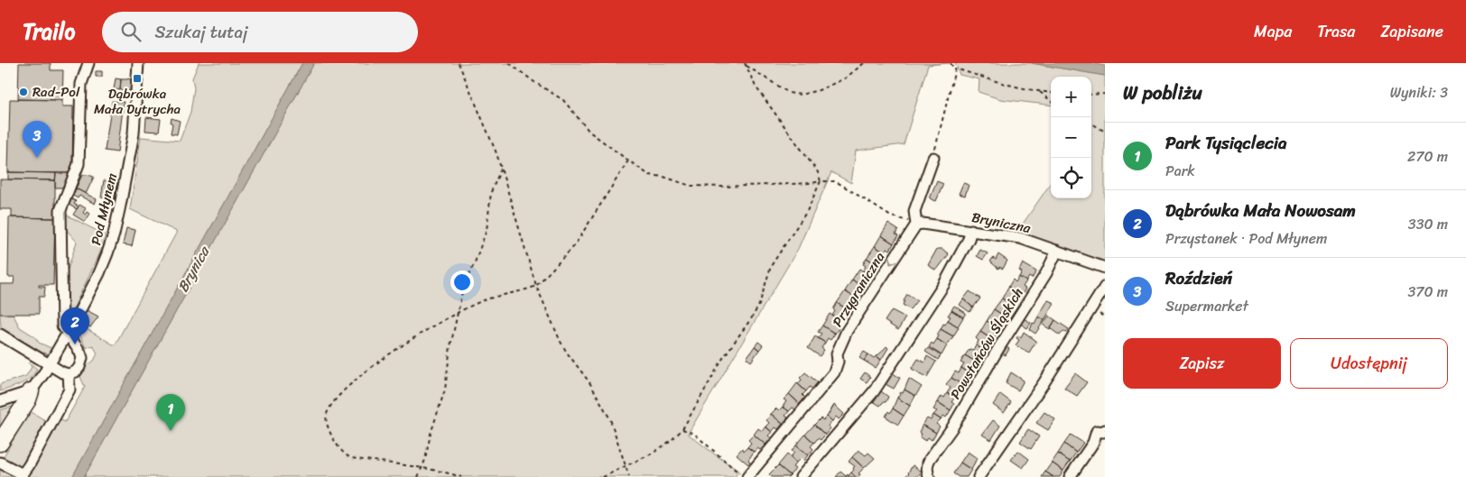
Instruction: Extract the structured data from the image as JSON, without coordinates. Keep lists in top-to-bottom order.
{
  "streets": {
    "street": [
      "Pod Młynem",
      "Bryniczna",
      "Przygraniczna",
      "Powstańców Śląskich"
    ]
  },
  "crossings": [
    ["Bryniczna", "Przygraniczna"],
    ["Bryniczna", "Powstańców Śląskich"]
  ],
  "water": ["Brynica"],
  "places": {
    "transit": ["Dąbrówka Mała Dytrycha"],
    "other": ["Rad-Pol"]
  },
  "page": {
    "header": "Trailo",
    "search": "Szukaj tutaj",
    "nav": ["Mapa", "Trasa", "Zapisane"],
    "heading": ["W pobliżu", "Wyniki: 3"],
    "map_buttons": ["+", "−"],
    "pins": ["3", "2", "1"],
    "list": [
      {
        "mark": "1",
        "name": "Park Tysiąclecia",
        "note": "Park",
        "value": "270 m"
      },
      {
        "mark": "2",
        "name": "Dąbrówka Mała Nowosam",
        "note": "Przystanek · Pod Młynem",
        "value": "330 m"
      },
      {
        "mark": "3",
        "name": "Roździeń",
        "note": "Supermarket",
        "value": "370 m"
      }
    ],
    "buttons": ["Zapisz", "Udostępnij"]
  }
}
